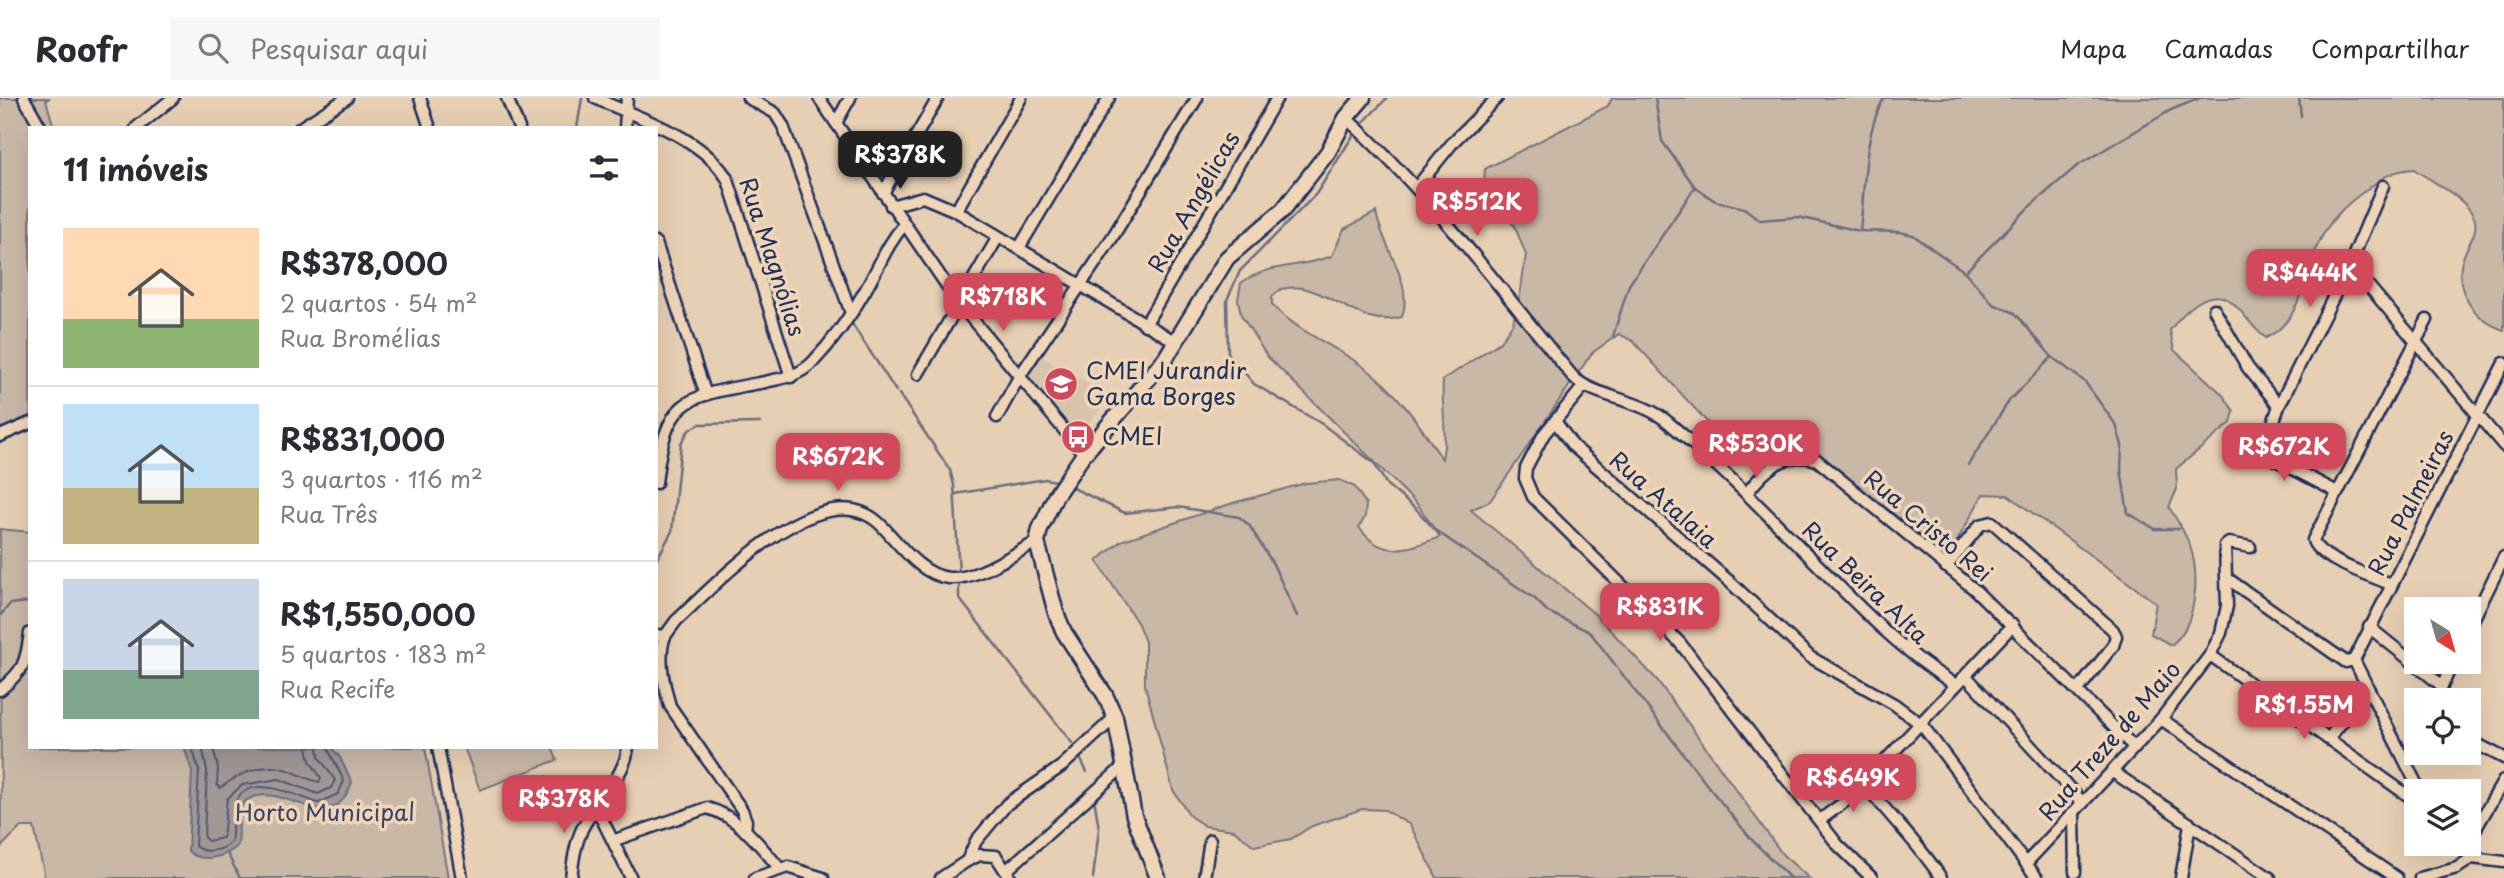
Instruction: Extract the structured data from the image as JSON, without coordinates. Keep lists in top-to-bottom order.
{
  "streets": {
    "street": [
      "Rua Angélicas",
      "Rua Magnólias",
      "Rua Atalaia",
      "Rua Palmeiras",
      "Rua Cristo Rei",
      "Rua Beira Alta",
      "Rua Treze de Maio"
    ]
  },
  "crossings": [
    ["Rua Atalaia", "Rua Treze de Maio"],
    ["Rua Cristo Rei", "Rua Beira Alta"],
    ["Rua Cristo Rei", "Rua Treze de Maio"]
  ],
  "parks": ["Horto Municipal"],
  "places": {
    "school or university": ["CMEI Jurandir Gama Borges"],
    "bus stop": ["CMEI"]
  },
  "north": "bottom right",
  "page": {
    "header": "Roofr",
    "search": "Pesquisar aqui",
    "nav": ["Mapa", "Camadas", "Compartilhar"],
    "heading": "11 imóveis",
    "price": [
      "R$378K",
      "R$512K",
      "R$444K",
      "R$718K",
      "R$530K",
      "R$672K",
      "R$672K",
      "R$831K",
      "R$1.55M",
      "R$649K",
      "R$378K"
    ],
    "list": [
      {
        "name": "R$378,000",
        "note": "2 quartos · 54 m² · Rua Bromélias"
      },
      {
        "name": "R$831,000",
        "note": "3 quartos · 116 m² · Rua Três"
      },
      {
        "name": "R$1,550,000",
        "note": "5 quartos · 183 m² · Rua Recife"
      }
    ]
  }
}
